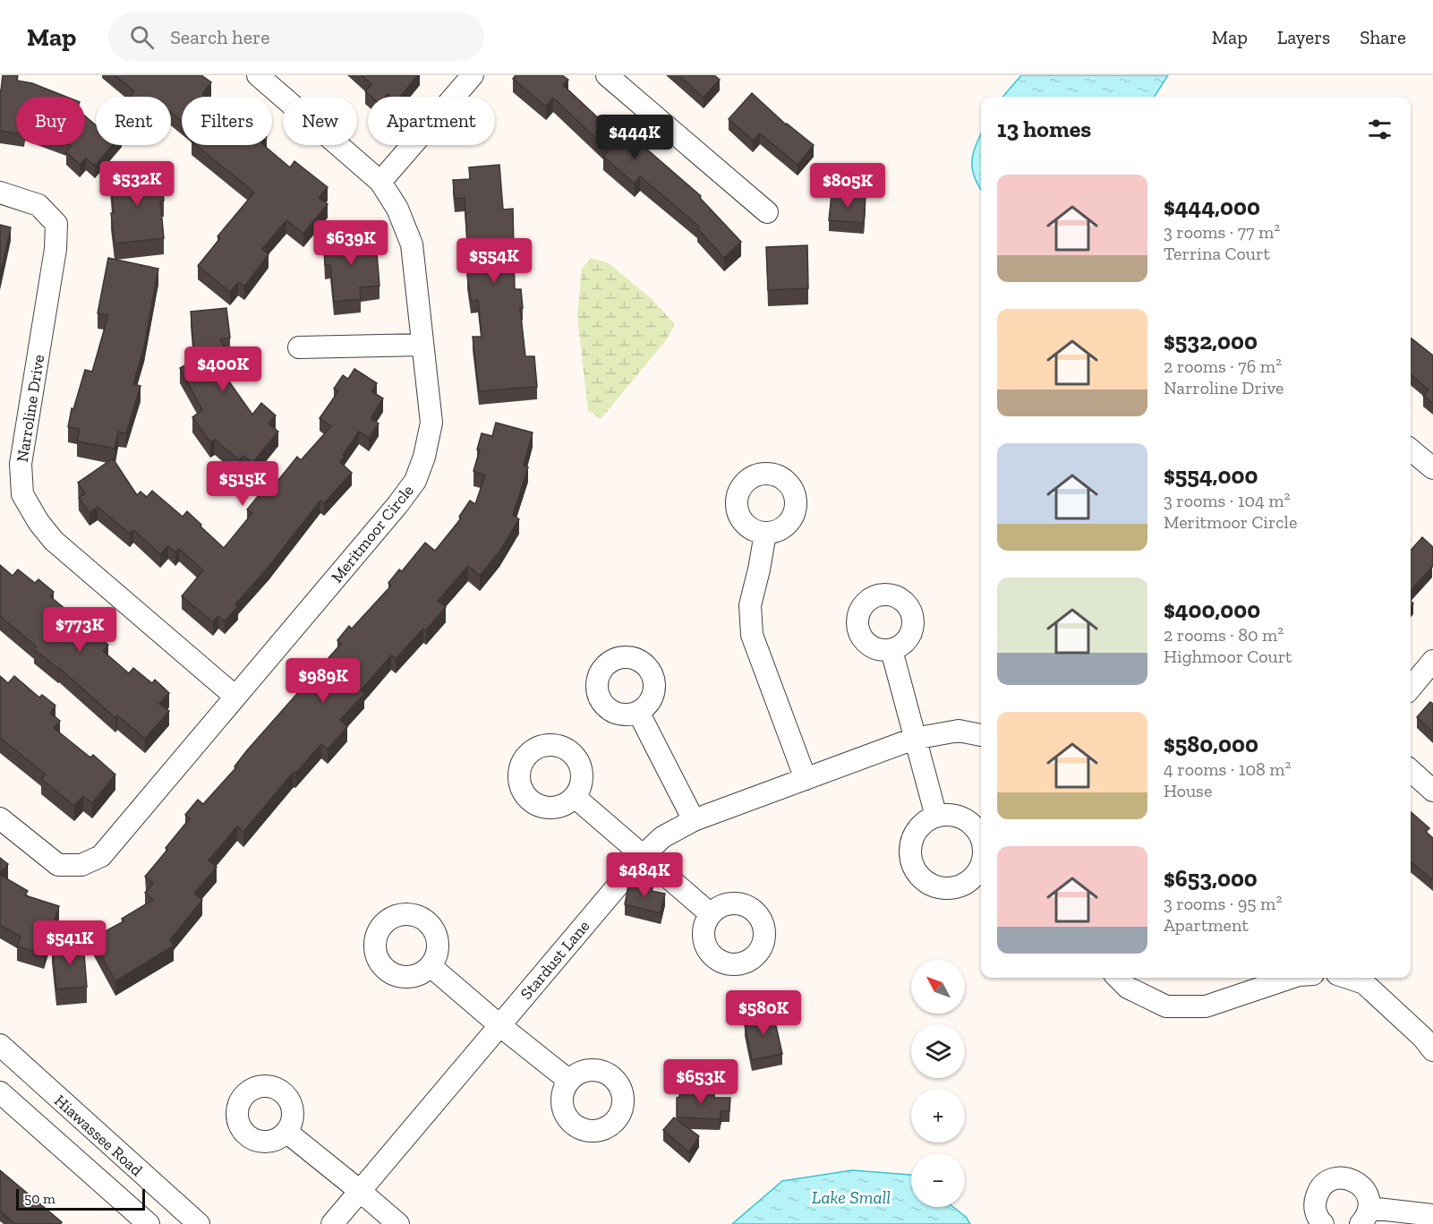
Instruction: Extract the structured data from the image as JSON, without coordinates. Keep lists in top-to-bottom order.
{
  "streets": {
    "street": [
      "Narroline Drive",
      "Meritmoor Circle",
      "Stardust Lane",
      "Hiawassee Road"
    ]
  },
  "crossings": [
    ["Narroline Drive", "Meritmoor Circle"]
  ],
  "water": ["Lake Small"],
  "scale_bar": "50 m",
  "north": "top left",
  "page": {
    "header": "Map",
    "search": "Search here",
    "nav": ["Map", "Layers", "Share"],
    "chip": [
      "Buy",
      "Rent",
      "Filters",
      "New",
      "Apartment"
    ],
    "heading": "13 homes",
    "price": [
      "$444K",
      "$532K",
      "$805K",
      "$639K",
      "$554K",
      "$400K",
      "$515K",
      "$773K",
      "$989K",
      "$484K",
      "$541K",
      "$580K",
      "$653K"
    ],
    "list": [
      {
        "name": "$444,000",
        "note": "3 rooms · 77 m² · Terrina Court"
      },
      {
        "name": "$532,000",
        "note": "2 rooms · 76 m² · Narroline Drive"
      },
      {
        "name": "$554,000",
        "note": "3 rooms · 104 m² · Meritmoor Circle"
      },
      {
        "name": "$400,000",
        "note": "2 rooms · 80 m² · Highmoor Court"
      },
      {
        "name": "$580,000",
        "note": "4 rooms · 108 m² · House"
      },
      {
        "name": "$653,000",
        "note": "3 rooms · 95 m² · Apartment"
      }
    ],
    "map_buttons": ["+", "−"],
    "scale": "50 m"
  }
}
